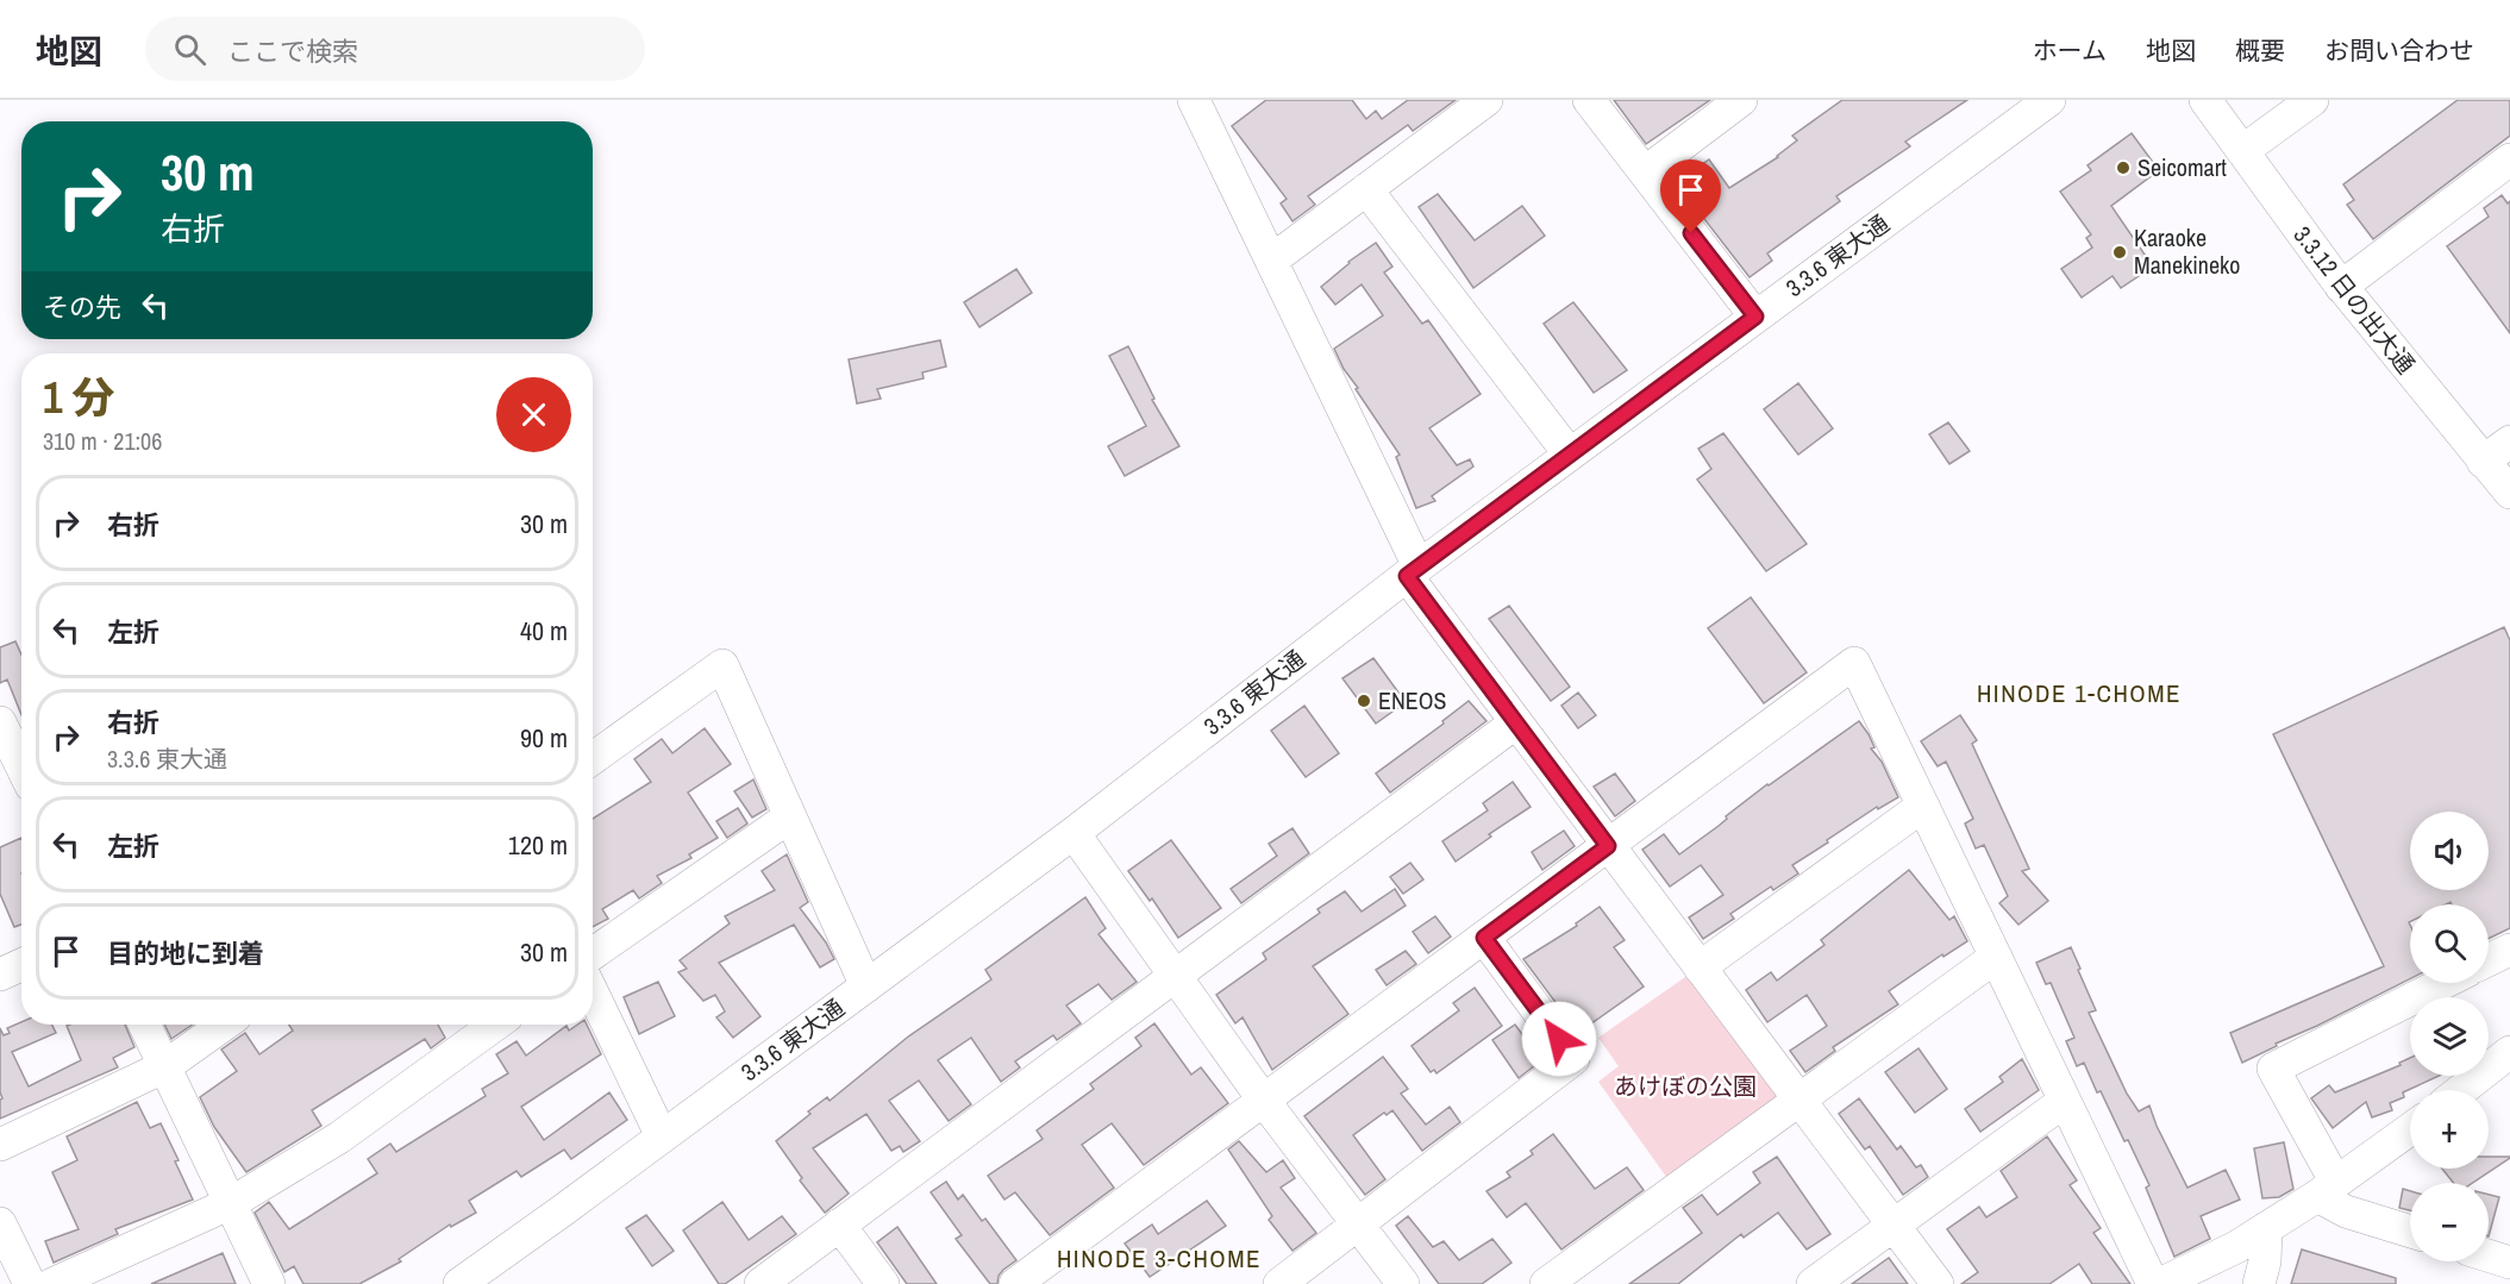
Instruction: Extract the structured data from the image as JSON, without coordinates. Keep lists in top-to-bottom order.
{
  "streets": {
    "street": ["3.3.6 東大通", "3.3.12 日の出大通"]
  },
  "districts": ["HINODE 1-CHOME", "HINODE 3-CHOME"],
  "parks": ["あけぼの公園"],
  "places": ["Seicomart", "Karaoke Manekineko", "ENEOS"],
  "page": {
    "header": "地図",
    "search": "ここで検索",
    "nav": [
      "ホーム",
      "地図",
      "概要",
      "お問い合わせ"
    ],
    "turn": ["30 m", "右折"],
    "then": "その先",
    "heading": ["1 分", "310 m · 21:06"],
    "list": [
      {
        "name": "右折",
        "value": "30 m"
      },
      {
        "name": "左折",
        "value": "40 m"
      },
      {
        "name": "右折",
        "note": "3.3.6 東大通",
        "value": "90 m"
      },
      {
        "name": "左折",
        "value": "120 m"
      },
      {
        "name": "目的地に到着",
        "value": "30 m"
      }
    ],
    "map_buttons": ["+", "−"]
  }
}
